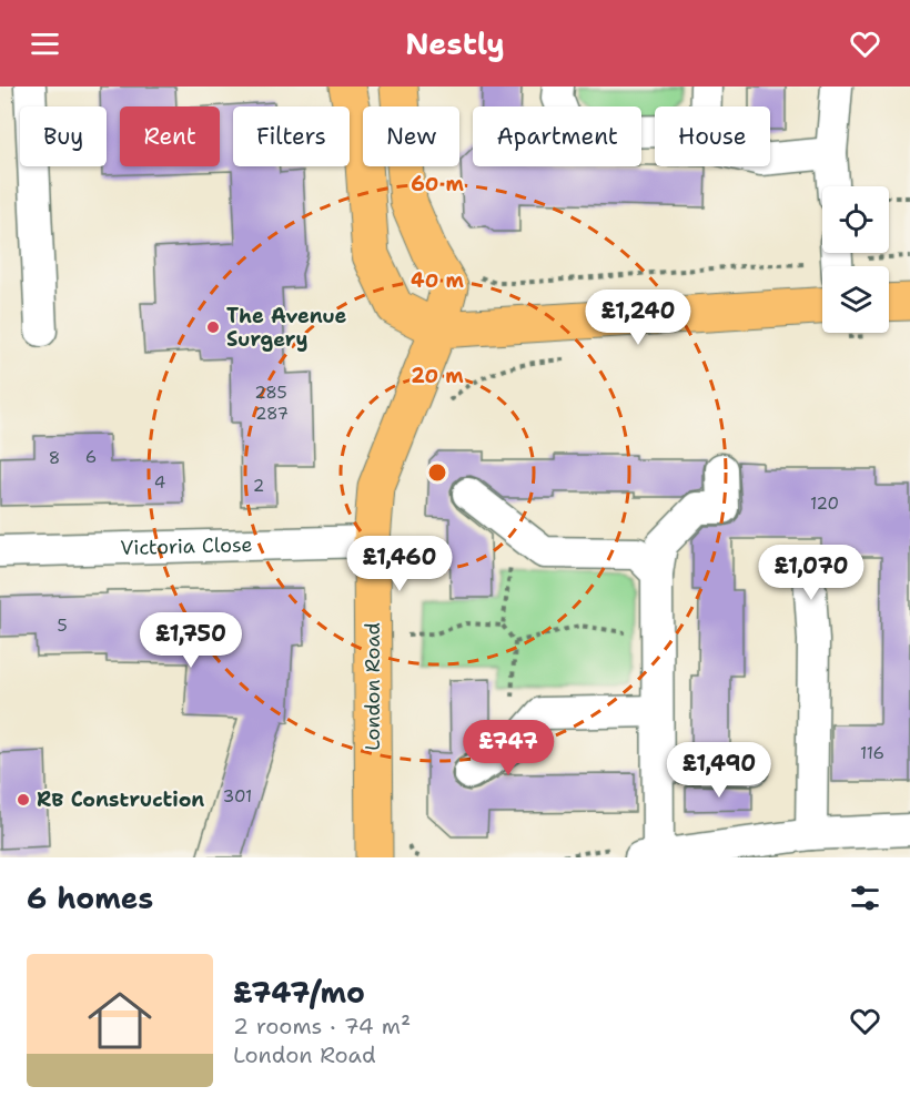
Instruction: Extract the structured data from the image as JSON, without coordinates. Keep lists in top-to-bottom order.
{
  "streets": {
    "main road": ["London Road"],
    "street": ["Victoria Close"]
  },
  "crossings": [
    ["Victoria Close", "London Road"]
  ],
  "places": ["The Avenue Surgery", "RB Construction"],
  "house_numbers": [
    "285",
    "287",
    "6",
    "8",
    "4",
    "2",
    "120",
    "5",
    "116",
    "301"
  ],
  "page": {
    "header": "Nestly",
    "chip": [
      "Buy",
      "Rent",
      "Filters",
      "New",
      "Apartment",
      "House"
    ],
    "price": [
      "£1,240",
      "£1,460",
      "£1,070",
      "£1,750",
      "£747",
      "£1,490"
    ],
    "heading": "6 homes",
    "list": [
      {
        "name": "£747/mo",
        "note": "2 rooms · 74 m² · London Road"
      }
    ]
  },
  "rings": ["60 m", "40 m", "20 m"]
}
